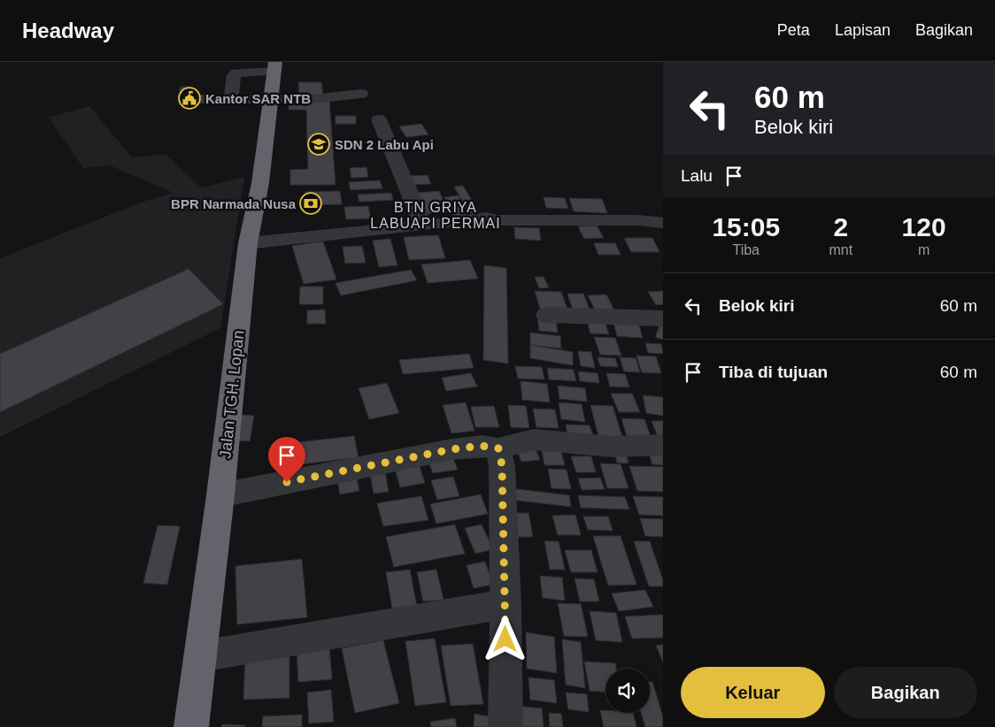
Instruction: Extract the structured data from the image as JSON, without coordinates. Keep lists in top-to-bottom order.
{
  "streets": {
    "highway": ["Jalan TGH. Lopan"]
  },
  "districts": ["BTN GRIYA LABUAPI PERMAI"],
  "places": {
    "public building": ["Kantor SAR NTB"],
    "school or university": ["SDN 2 Labu Api"],
    "bank": ["BPR Narmada Nusa"]
  },
  "page": {
    "header": "Headway",
    "nav": ["Peta", "Lapisan", "Bagikan"],
    "turn": ["60 m", "Belok kiri"],
    "then": "Lalu",
    "eta": [
      "15:05",
      "Tiba",
      "2",
      "mnt",
      "120",
      "m"
    ],
    "list": [
      {
        "name": "Belok kiri",
        "value": "60 m"
      },
      {
        "name": "Tiba di tujuan",
        "value": "60 m"
      }
    ],
    "buttons": ["Keluar", "Bagikan"]
  }
}
